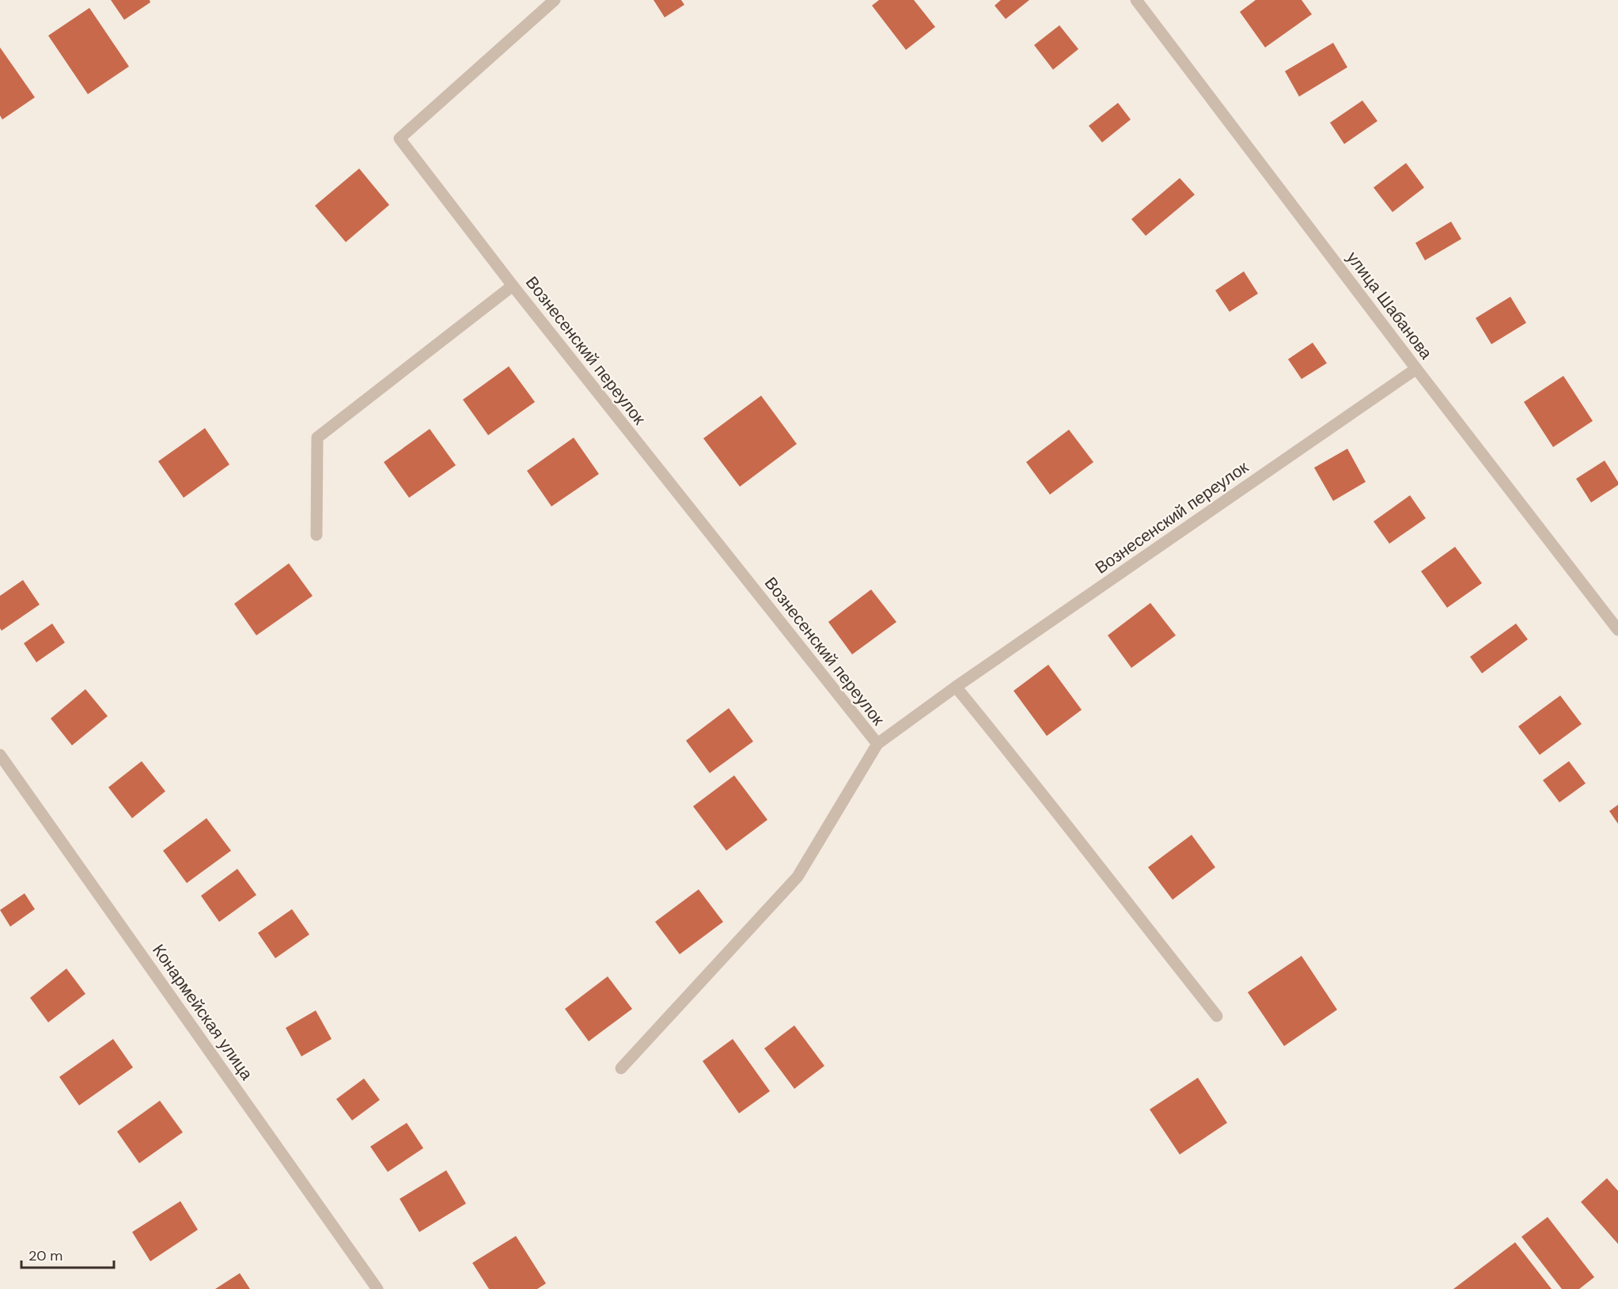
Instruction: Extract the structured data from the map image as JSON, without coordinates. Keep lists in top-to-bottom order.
{
  "streets": {
    "street": ["улица Шабанова", "Вознесенский переулок", "Конармейская улица"]
  },
  "crossings": [
    ["улица Шабанова", "Вознесенский переулок"]
  ],
  "scale_bar": "20 m"
}
